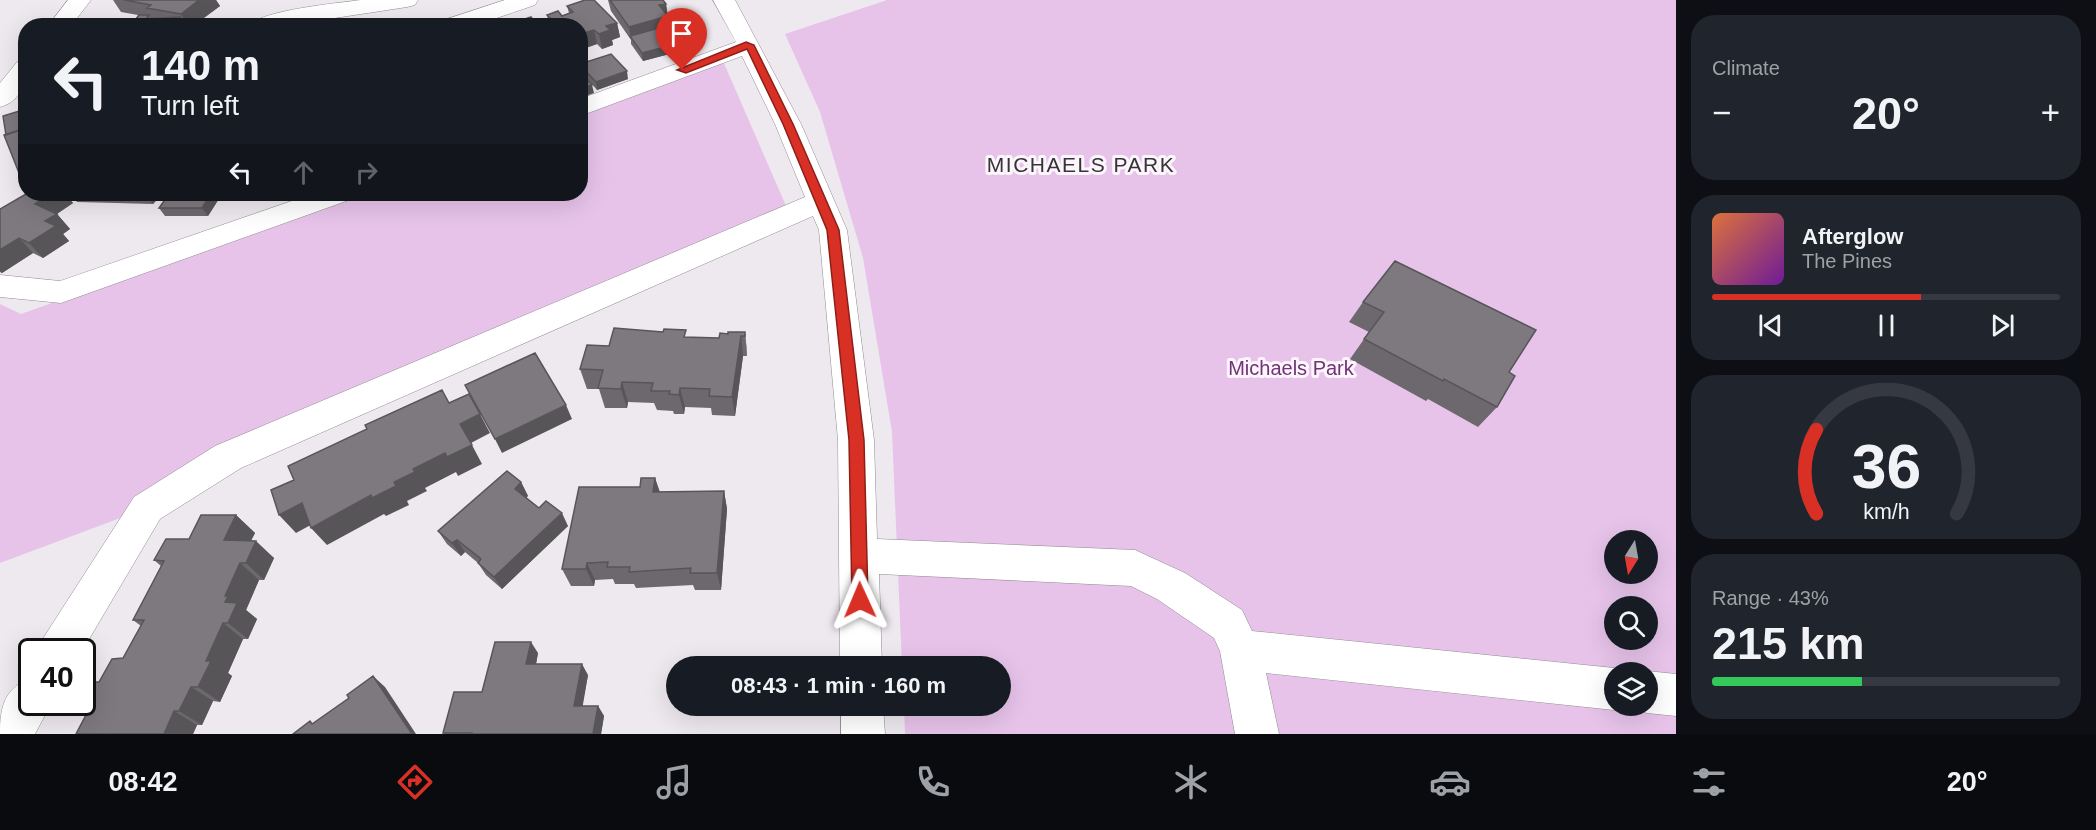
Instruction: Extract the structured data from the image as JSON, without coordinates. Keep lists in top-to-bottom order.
{
  "districts": ["MICHAELS PARK"],
  "parks": ["Michaels Park"],
  "north": "bottom",
  "page": {
    "tile": [
      "Climate",
      ["Range · 43%", "215 km"]
    ],
    "turn": ["140 m", "Turn left"],
    "heat": ["−", "20°", "+"],
    "song": ["Afterglow", "The Pines"],
    "limit": "40",
    "trip": "08:43 · 1 min · 160 m",
    "tabs": ["08:42", "20°"],
    "gauge": ["36", "km/h"]
  }
}
